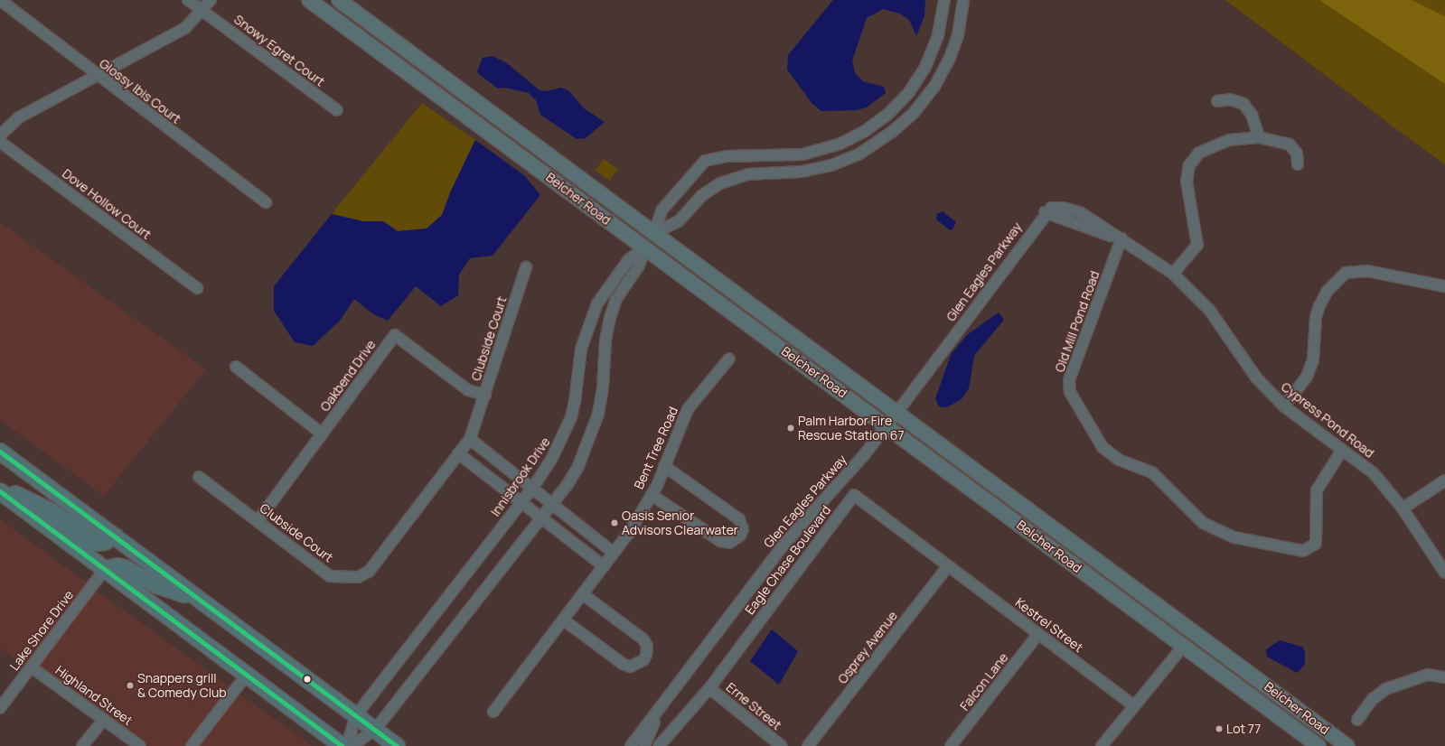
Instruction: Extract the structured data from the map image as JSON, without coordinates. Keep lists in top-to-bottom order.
{
  "streets": {
    "main road": ["Belcher Road"],
    "street": [
      "Snowy Egret Court",
      "Glossy Ibis Court",
      "Dove Hollow Court",
      "Glen Eagles Parkway",
      "Old Mill Pond Road",
      "Clubside Court",
      "Oakbend Drive",
      "Cypress Pond Road",
      "Bent Tree Road",
      "Innisbrook Drive",
      "Eagle Chase Boulevard",
      "Kestrel Street",
      "Lake Shore Drive",
      "Osprey Avenue",
      "Falcon Lane",
      "Highland Street",
      "Erne Street"
    ]
  },
  "crossings": [
    ["Belcher Road", "Glen Eagles Parkway"],
    ["Belcher Road", "Innisbrook Drive"],
    ["Glen Eagles Parkway", "Cypress Pond Road"],
    ["Old Mill Pond Road", "Cypress Pond Road"],
    ["Clubside Court", "Oakbend Drive"],
    ["Eagle Chase Boulevard", "Kestrel Street"],
    ["Eagle Chase Boulevard", "Osprey Avenue"],
    ["Eagle Chase Boulevard", "Erne Street"],
    ["Kestrel Street", "Osprey Avenue"],
    ["Kestrel Street", "Falcon Lane"],
    ["Lake Shore Drive", "Highland Street"]
  ],
  "places": [
    "Palm Harbor Fire Rescue Station 67",
    "Oasis Senior Advisors Clearwater",
    "Snappers grill & Comedy Club",
    "Lot 77"
  ]
}
